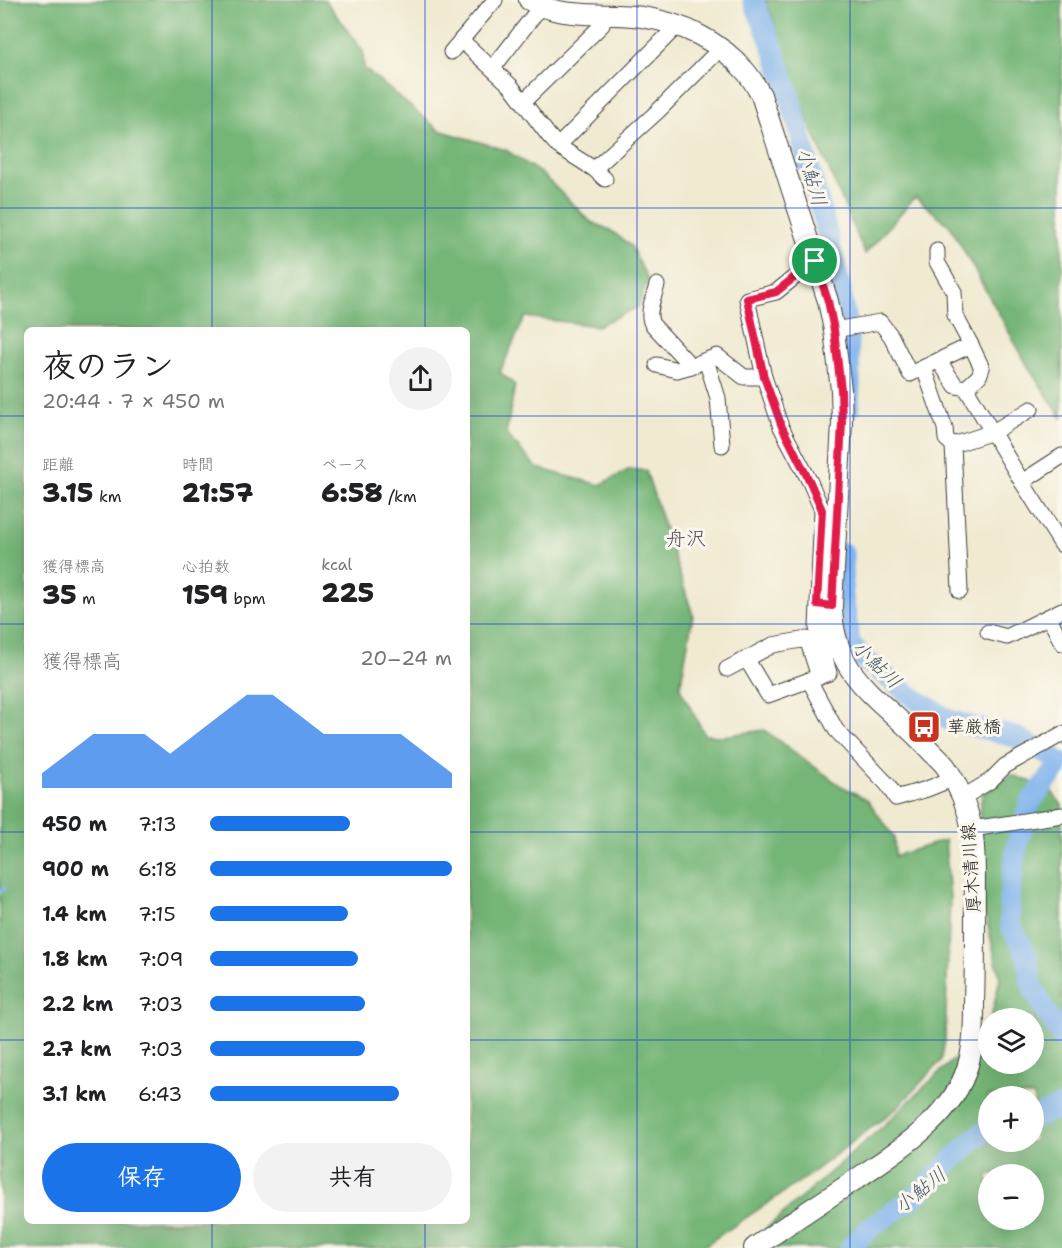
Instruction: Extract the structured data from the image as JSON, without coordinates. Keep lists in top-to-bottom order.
{
  "streets": {
    "main road": ["厚木清川線"]
  },
  "districts": ["舟沢"],
  "water": ["小鮎川"],
  "places": {
    "bus stop": ["華厳橋"]
  },
  "page": {
    "heading": ["夜のラン", "20:44 · 7 × 450 m"],
    "stats": [
      ["距離", "3.15 km"],
      ["時間", "21:57"],
      ["ペース", "6:58 /km"],
      ["獲得標高", "35 m"],
      ["心拍数", "159 bpm"],
      ["kcal", "225"]
    ],
    "chart": ["獲得標高", "20–24 m"],
    "list": [
      {
        "name": "450 m",
        "note": "7:13"
      },
      {
        "name": "900 m",
        "note": "6:18"
      },
      {
        "name": "1.4 km",
        "note": "7:15"
      },
      {
        "name": "1.8 km",
        "note": "7:09"
      },
      {
        "name": "2.2 km",
        "note": "7:03"
      },
      {
        "name": "2.7 km",
        "note": "7:03"
      },
      {
        "name": "3.1 km",
        "note": "6:43"
      }
    ],
    "map_buttons": ["+", "−"],
    "buttons": ["保存", "共有"]
  }
}
